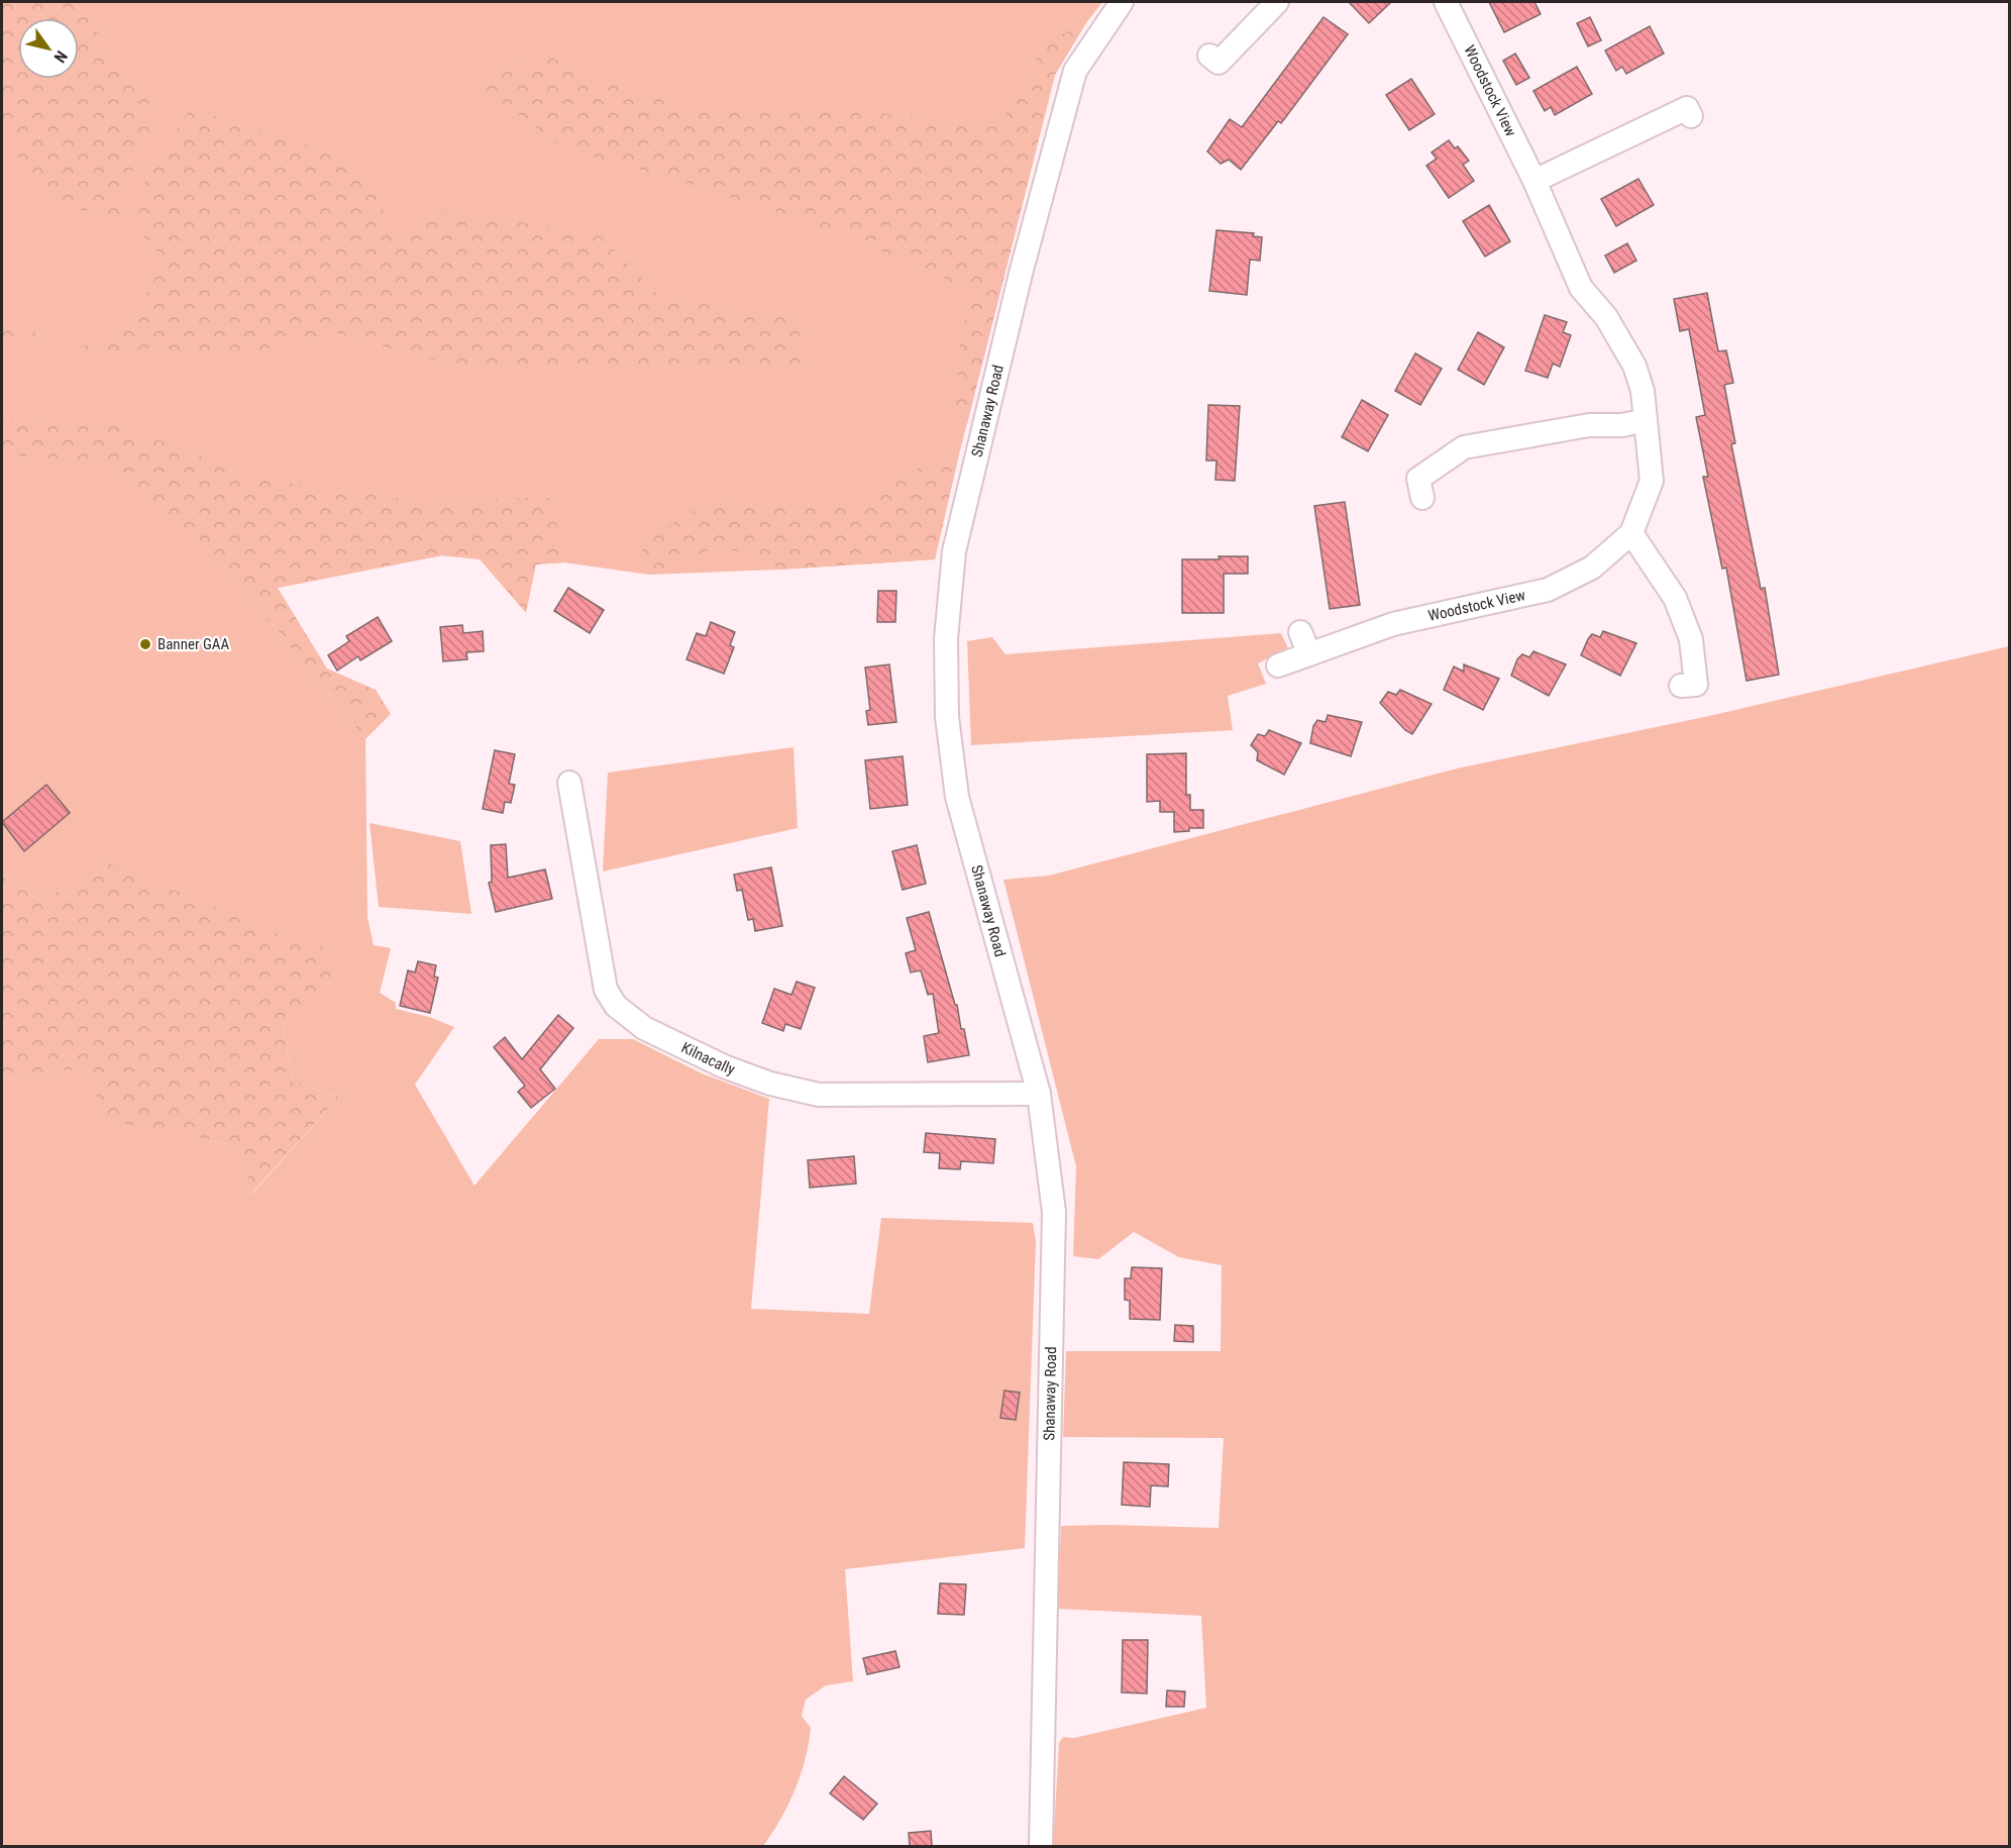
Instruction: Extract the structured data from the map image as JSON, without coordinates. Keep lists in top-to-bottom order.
{
  "streets": {
    "street": ["Woodstock View", "Shanaway Road", "Kilnacally"]
  },
  "crossings": [
    ["Shanaway Road", "Kilnacally"]
  ],
  "places": ["Banner GAA"],
  "north": "bottom right"
}
